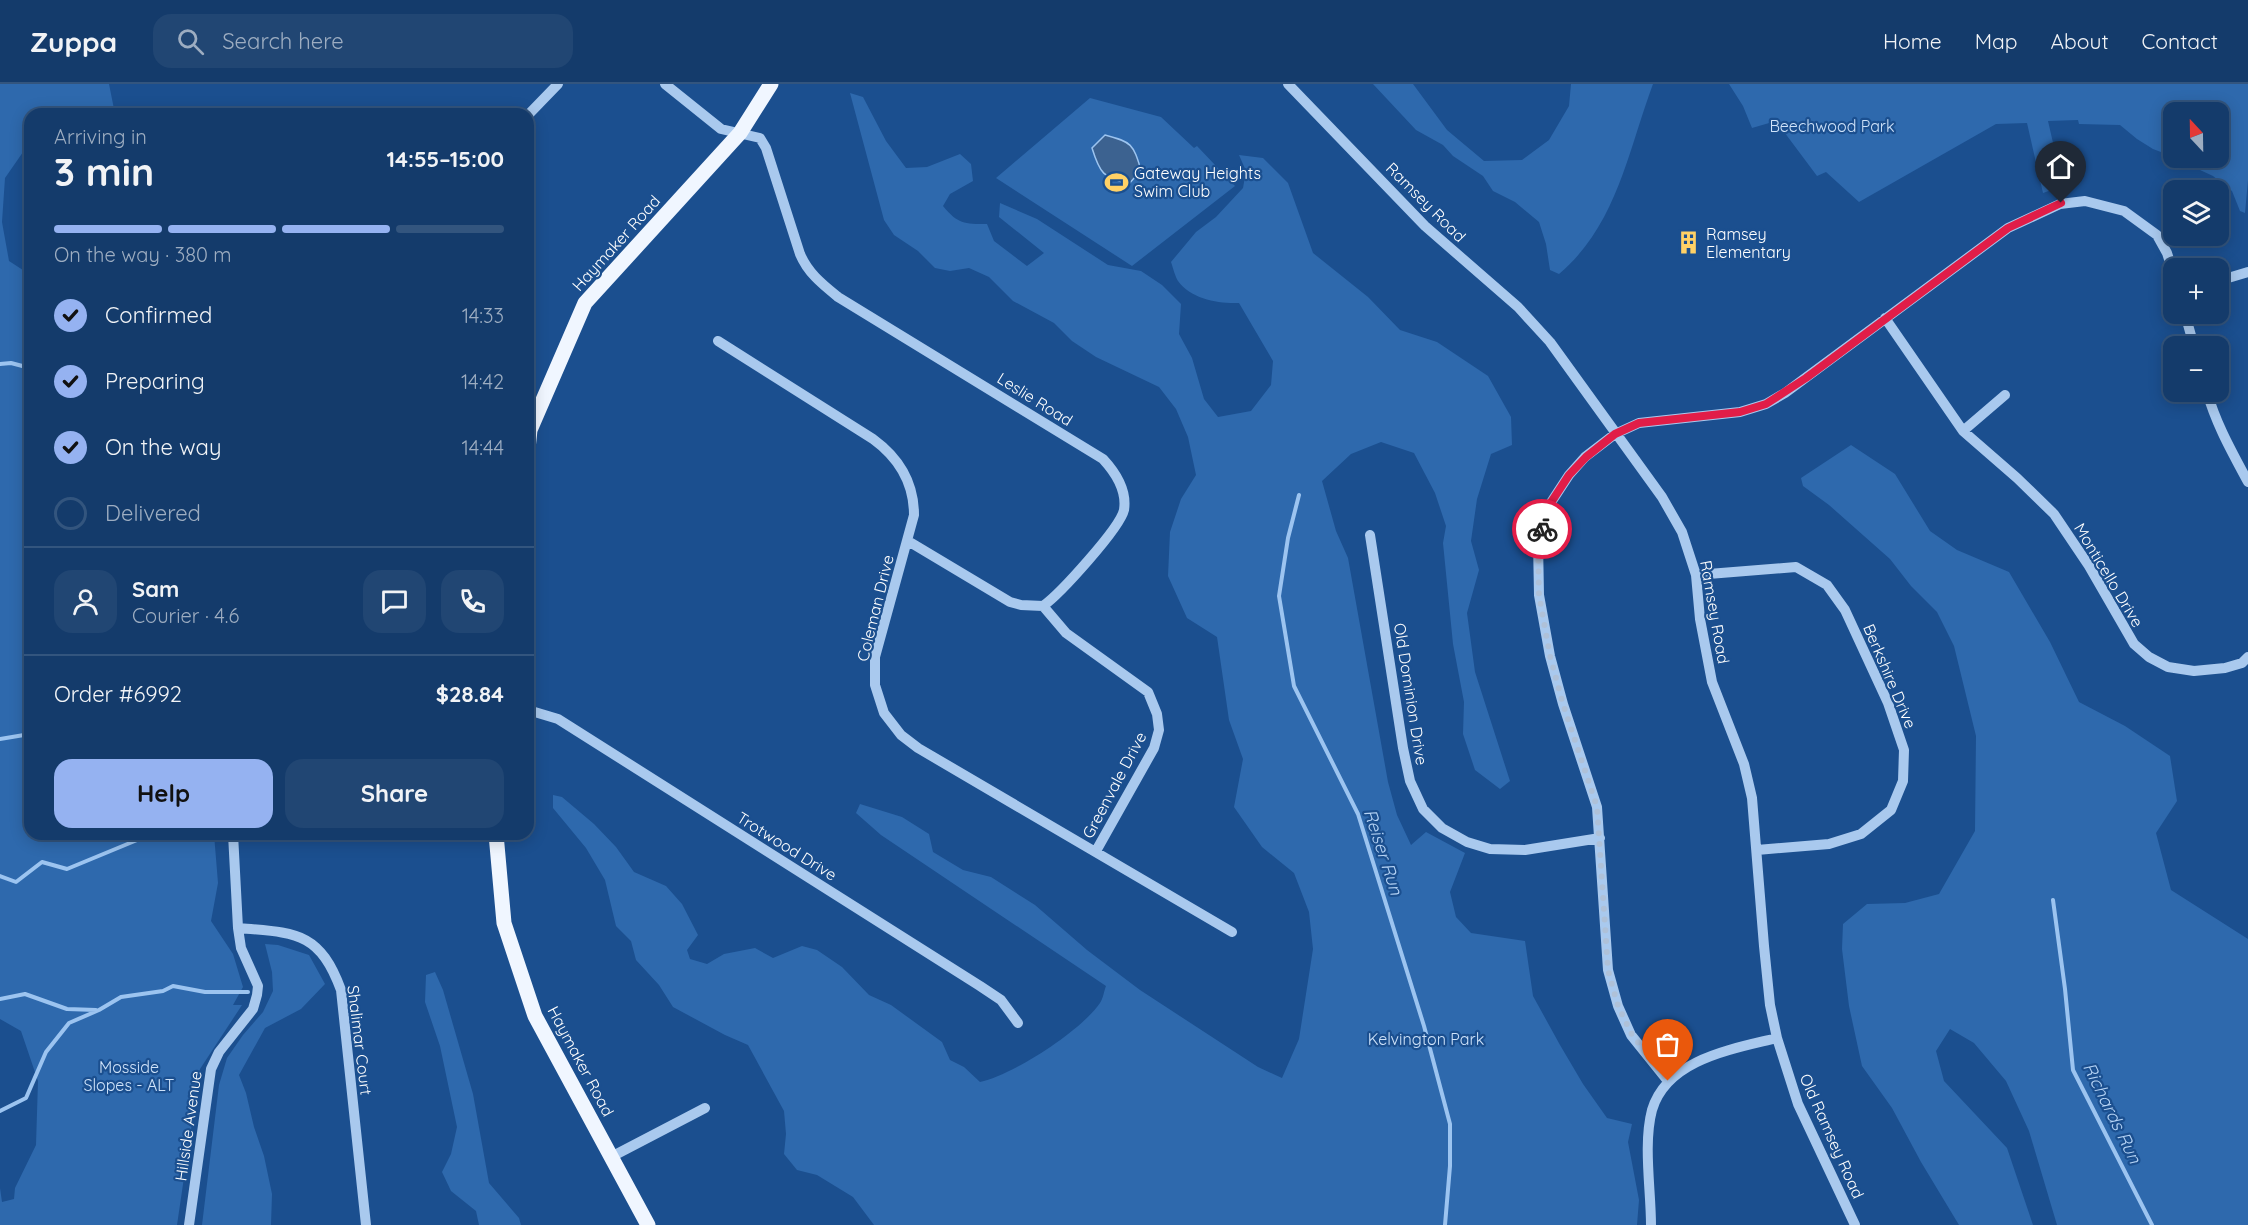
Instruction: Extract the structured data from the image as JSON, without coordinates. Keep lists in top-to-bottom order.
{
  "streets": {
    "main road": ["Haymaker Road"],
    "street": [
      "Ramsey Road",
      "Leslie Road",
      "Monticello Drive",
      "Coleman Drive",
      "Berkshire Drive",
      "Old Dominion Drive",
      "Greenvale Drive",
      "Trotwood Drive",
      "Shalimar Court",
      "Hillside Avenue",
      "Old Ramsey Road"
    ]
  },
  "crossings": [
    ["Ramsey Road", "Berkshire Drive"],
    ["Ramsey Road", "Old Ramsey Road"],
    ["Haymaker Road", "Leslie Road"],
    ["Leslie Road", "Greenvale Drive"],
    ["Coleman Drive", "Greenvale Drive"],
    ["Shalimar Court", "Hillside Avenue"]
  ],
  "water": ["Reiser Run", "Richards Run"],
  "parks": ["Beechwood Park", "Kelvington Park", "Mosside Slopes - ALT"],
  "places": {
    "sports": ["Gateway Heights Swim Club"],
    "building": ["Ramsey Elementary"]
  },
  "north": "top",
  "page": {
    "header": "Zuppa",
    "search": "Search here",
    "nav": [
      "Home",
      "Map",
      "About",
      "Contact"
    ],
    "map_buttons": ["+", "−"],
    "heading": ["3 min", "Arriving in", "14:55–15:00"],
    "panel": [
      "Sam",
      "Courier · 4.6",
      "Order #6992",
      "$28.84"
    ],
    "bar": "On the way · 380 m",
    "list": [
      ["Confirmed", "14:33"],
      ["Preparing", "14:42"],
      ["On the way", "14:44"],
      "Delivered"
    ],
    "buttons": ["Help", "Share"]
  }
}
